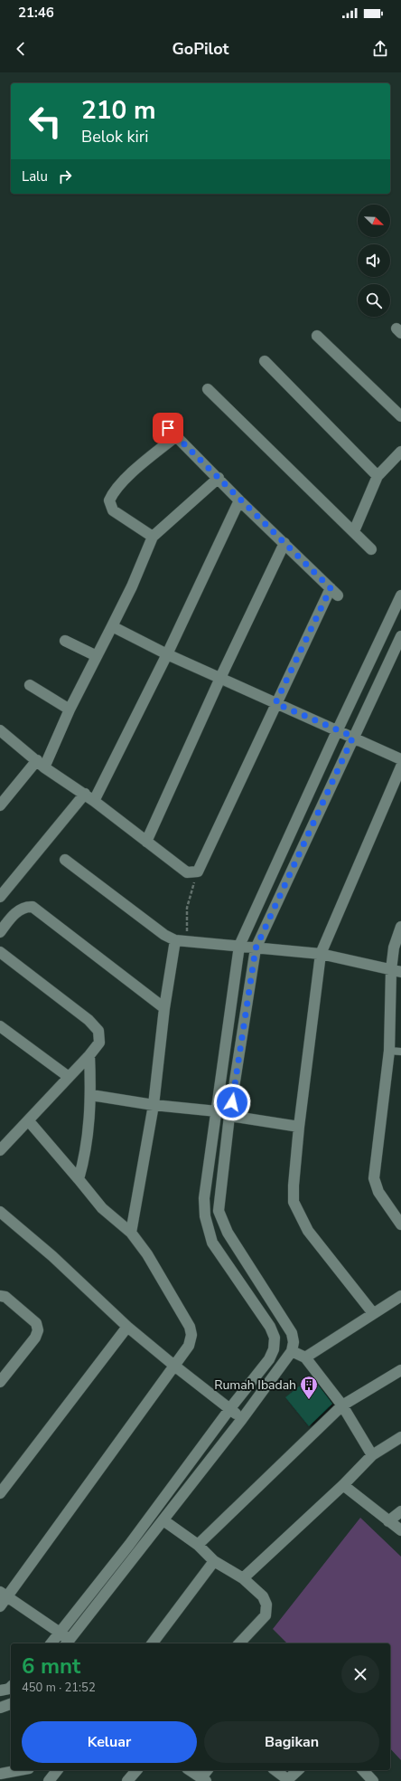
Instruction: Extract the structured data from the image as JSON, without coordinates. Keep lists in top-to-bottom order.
{
  "places": {
    "building": ["Rumah Ibadah"]
  },
  "north": "bottom right",
  "page": {
    "status": "21:46",
    "header": "GoPilot",
    "turn": ["210 m", "Belok kiri"],
    "then": "Lalu",
    "heading": ["6 mnt", "450 m · 21:52"],
    "buttons": ["Keluar", "Bagikan"]
  }
}
